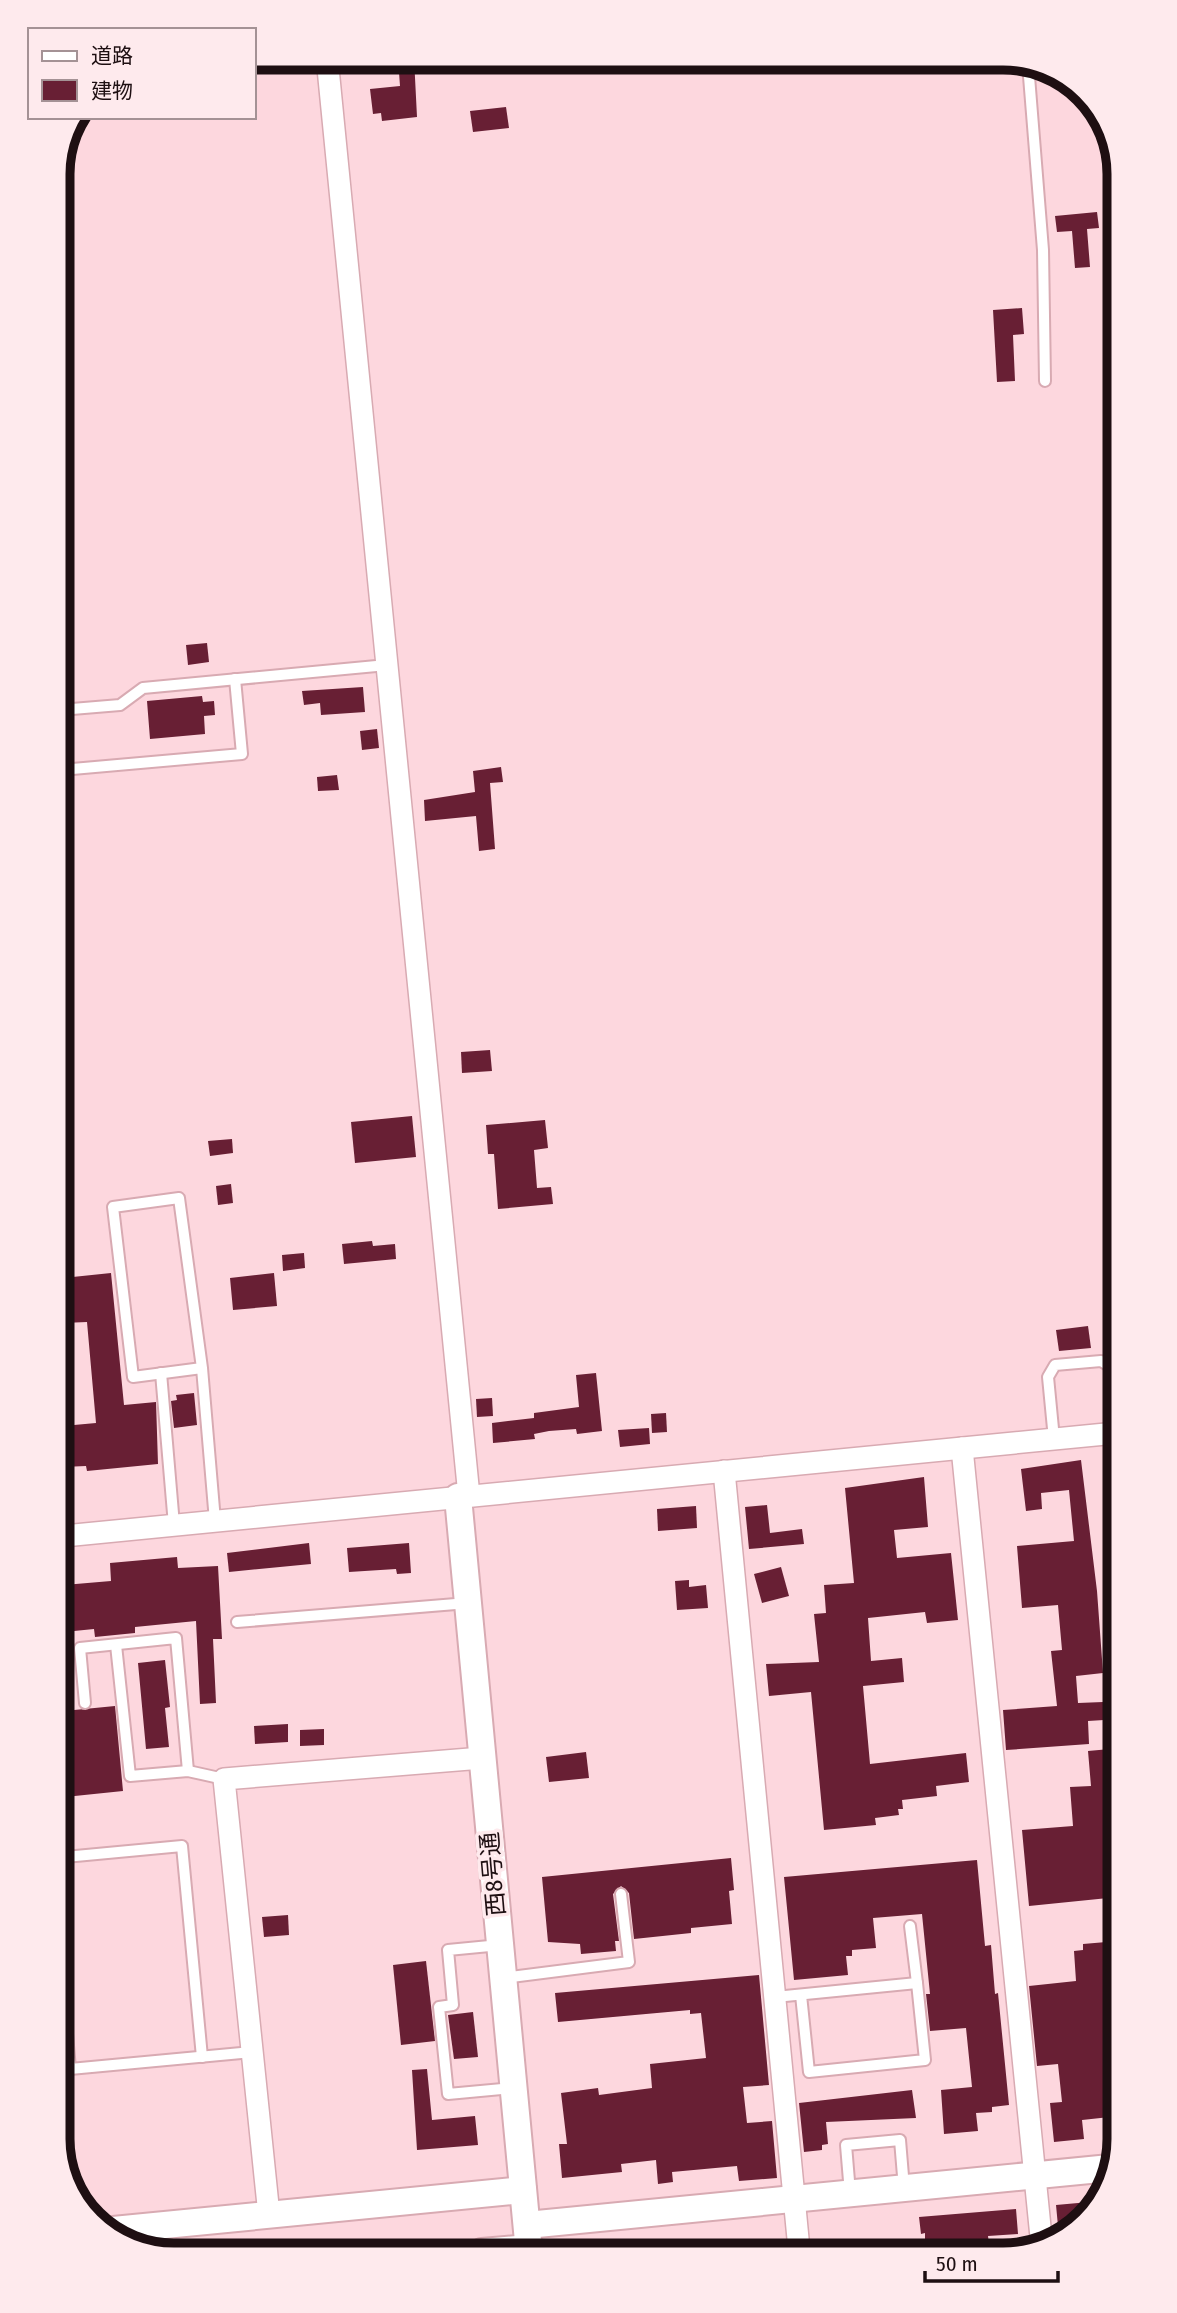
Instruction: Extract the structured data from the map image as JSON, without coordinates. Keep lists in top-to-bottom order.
{
  "streets": {
    "street": ["西8号通"]
  },
  "legend": ["道路", "建物"],
  "scale_bar": "50 m"
}
